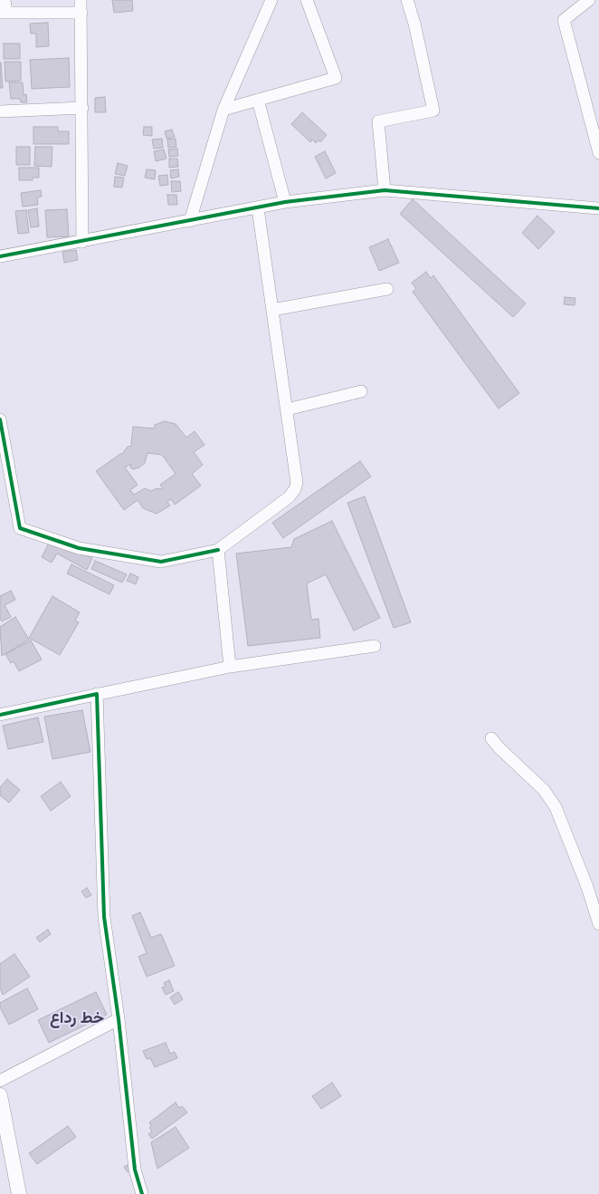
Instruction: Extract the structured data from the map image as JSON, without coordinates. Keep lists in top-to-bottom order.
{
  "districts": ["خط رداع"]
}
